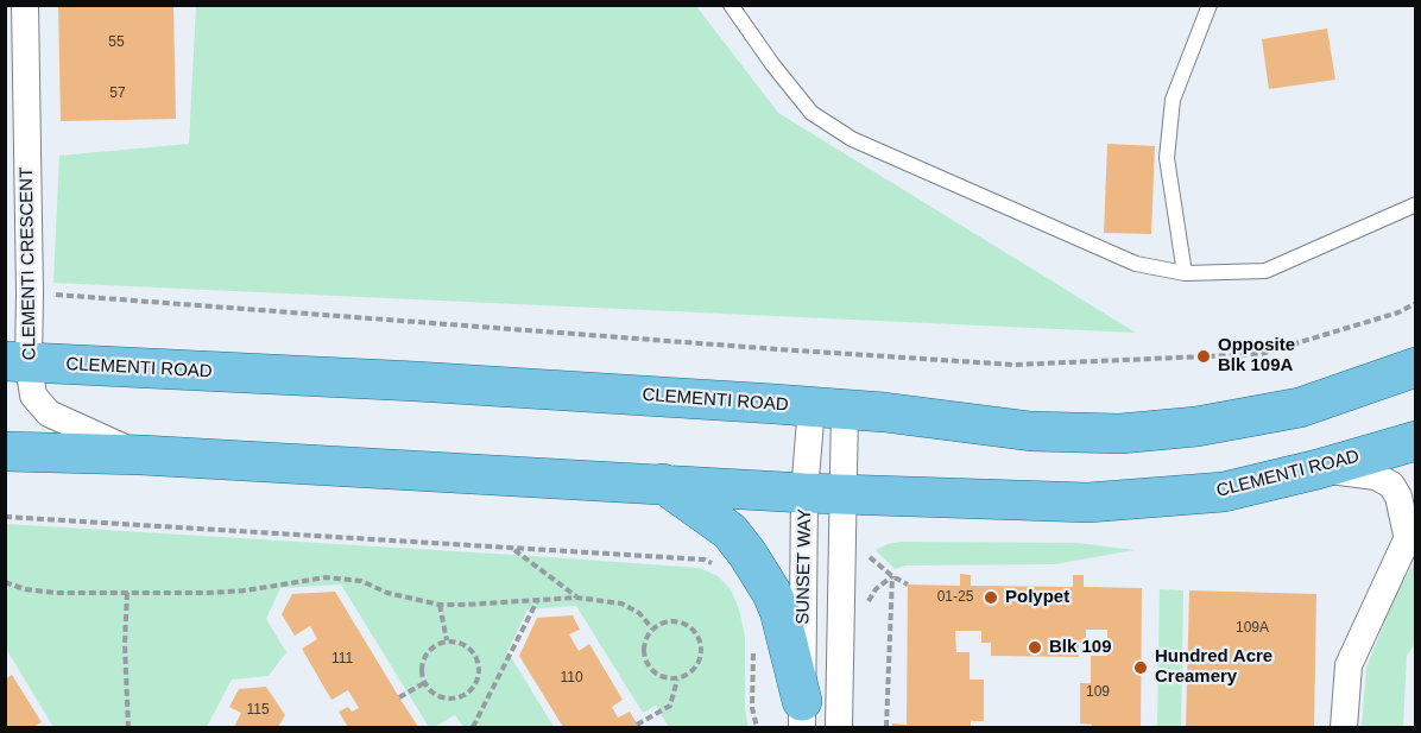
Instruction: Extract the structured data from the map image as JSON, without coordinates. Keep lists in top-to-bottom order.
{
  "streets": {
    "main road": ["CLEMENTI ROAD"],
    "street": ["CLEMENTI CRESCENT", "SUNSET WAY"]
  },
  "crossings": [
    ["CLEMENTI CRESCENT", "CLEMENTI ROAD"],
    ["CLEMENTI ROAD", "SUNSET WAY"]
  ],
  "places": [
    "Opposite Blk 109A",
    "Polypet",
    "Blk 109",
    "Hundred Acre Creamery"
  ],
  "house_numbers": [
    "55",
    "57",
    "01-25",
    "109A",
    "111",
    "110",
    "109",
    "115"
  ]
}
